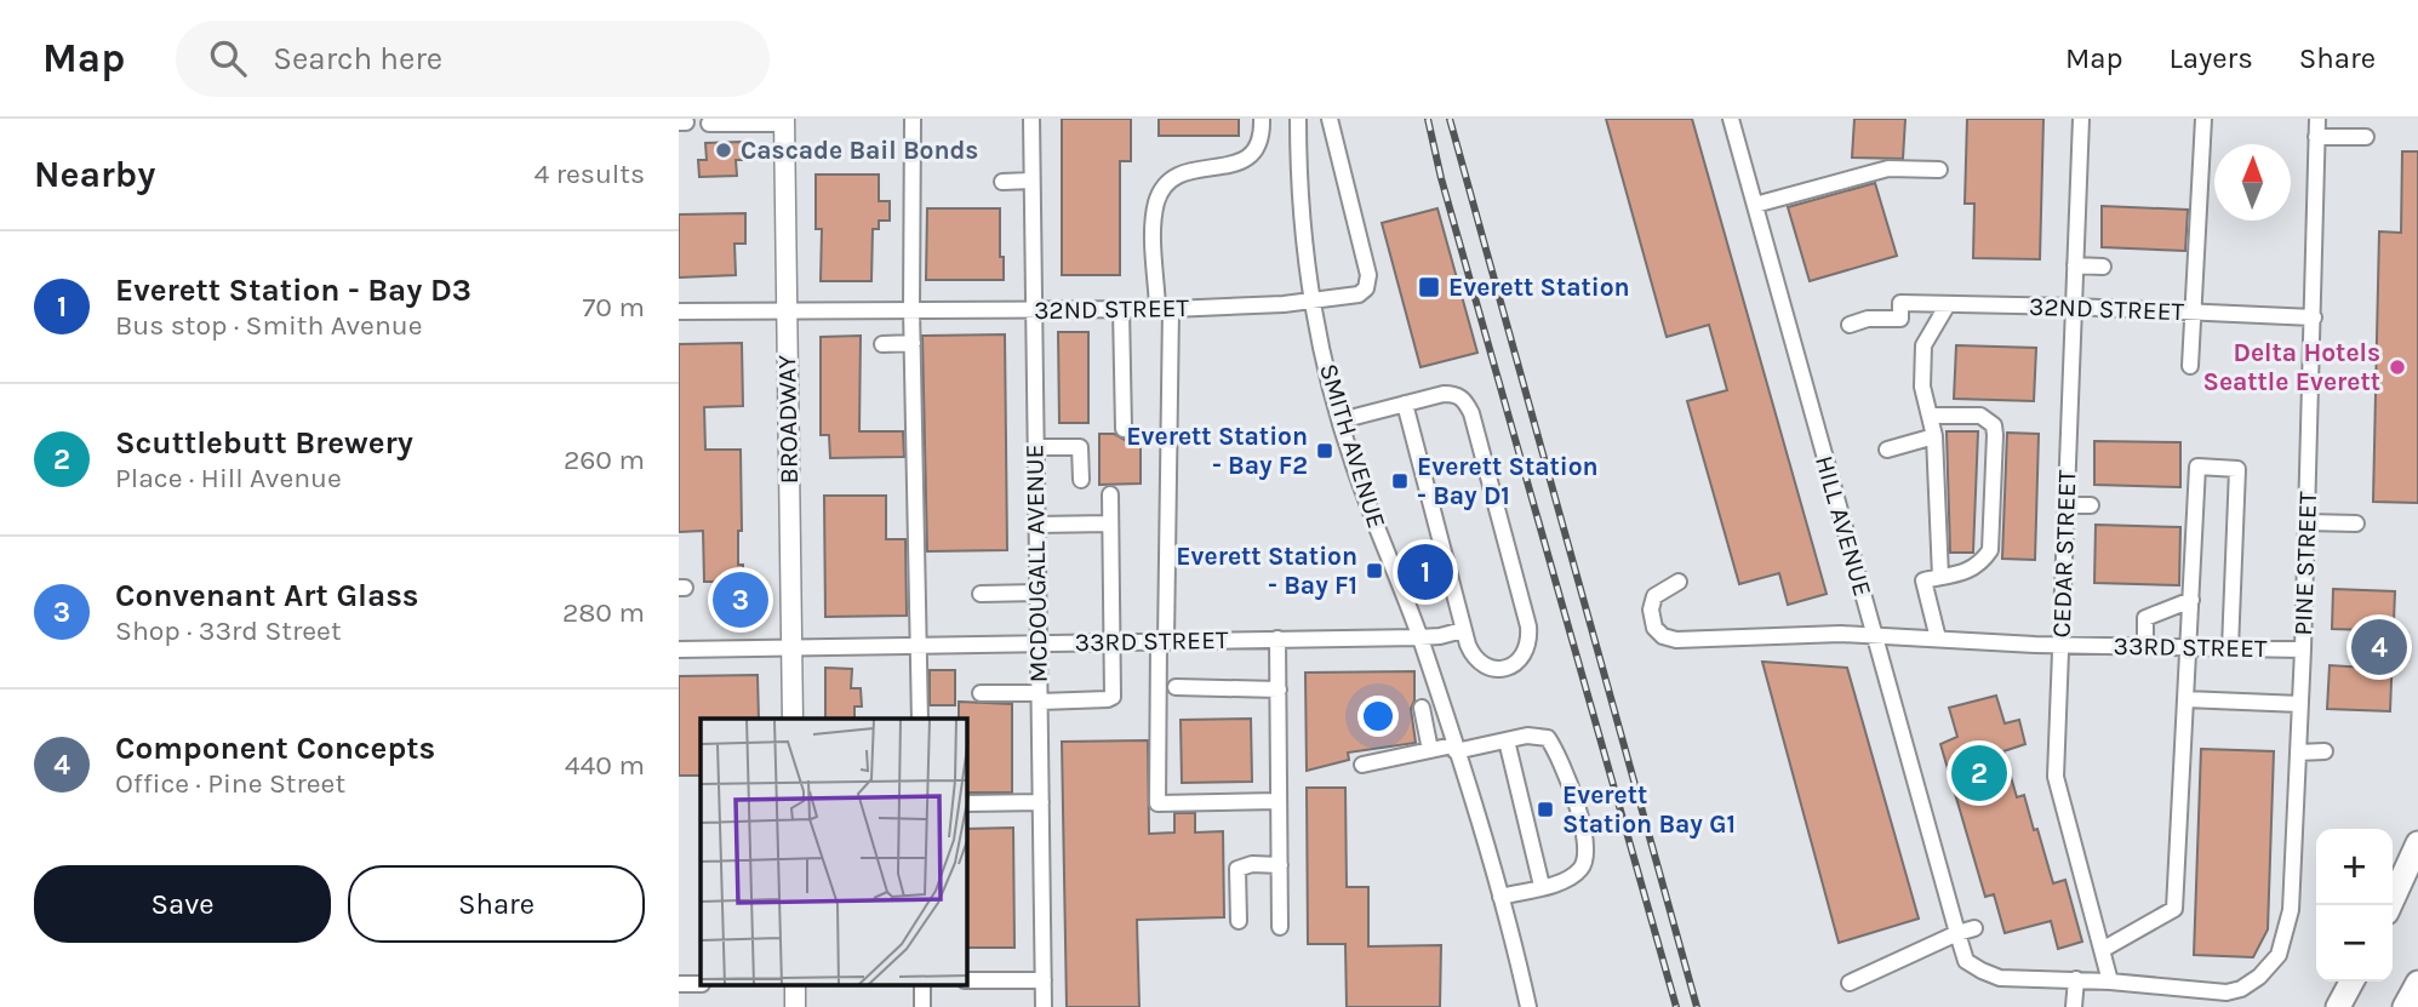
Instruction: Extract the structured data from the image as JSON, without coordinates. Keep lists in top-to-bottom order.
{
  "streets": {
    "main road": ["BROADWAY"],
    "street": [
      "32ND STREET",
      "SMITH AVENUE",
      "HILL AVENUE",
      "CEDAR STREET",
      "MCDOUGALL AVENUE",
      "PINE STREET",
      "33RD STREET"
    ]
  },
  "crossings": [
    ["32ND STREET", "BROADWAY"],
    ["32ND STREET", "SMITH AVENUE"],
    ["32ND STREET", "CEDAR STREET"],
    ["32ND STREET", "MCDOUGALL AVENUE"],
    ["32ND STREET", "PINE STREET"],
    ["BROADWAY", "33RD STREET"],
    ["SMITH AVENUE", "33RD STREET"],
    ["HILL AVENUE", "CEDAR STREET"],
    ["HILL AVENUE", "PINE STREET"],
    ["HILL AVENUE", "33RD STREET"],
    ["CEDAR STREET", "33RD STREET"],
    ["MCDOUGALL AVENUE", "33RD STREET"],
    ["PINE STREET", "33RD STREET"]
  ],
  "places": {
    "other": ["Cascade Bail Bonds", "Delta Hotels Seattle Everett"],
    "transit": [
      "Everett Station",
      "Everett Station - Bay F2",
      "Everett Station - Bay D1",
      "Everett Station - Bay F1",
      "Everett Station Bay G1"
    ]
  },
  "north": "top",
  "page": {
    "header": "Map",
    "search": "Search here",
    "nav": ["Map", "Layers", "Share"],
    "heading": ["Nearby", "4 results"],
    "list": [
      {
        "mark": "1",
        "name": "Everett Station - Bay D3",
        "note": "Bus stop · Smith Avenue",
        "value": "70 m"
      },
      {
        "mark": "2",
        "name": "Scuttlebutt Brewery",
        "note": "Place · Hill Avenue",
        "value": "260 m"
      },
      {
        "mark": "3",
        "name": "Convenant Art Glass",
        "note": "Shop · 33rd Street",
        "value": "280 m"
      },
      {
        "mark": "4",
        "name": "Component Concepts",
        "note": "Office · Pine Street",
        "value": "440 m"
      }
    ],
    "pins": [
      "1",
      "3",
      "4",
      "2"
    ],
    "map_buttons": ["+", "−"],
    "buttons": ["Save", "Share"]
  }
}
